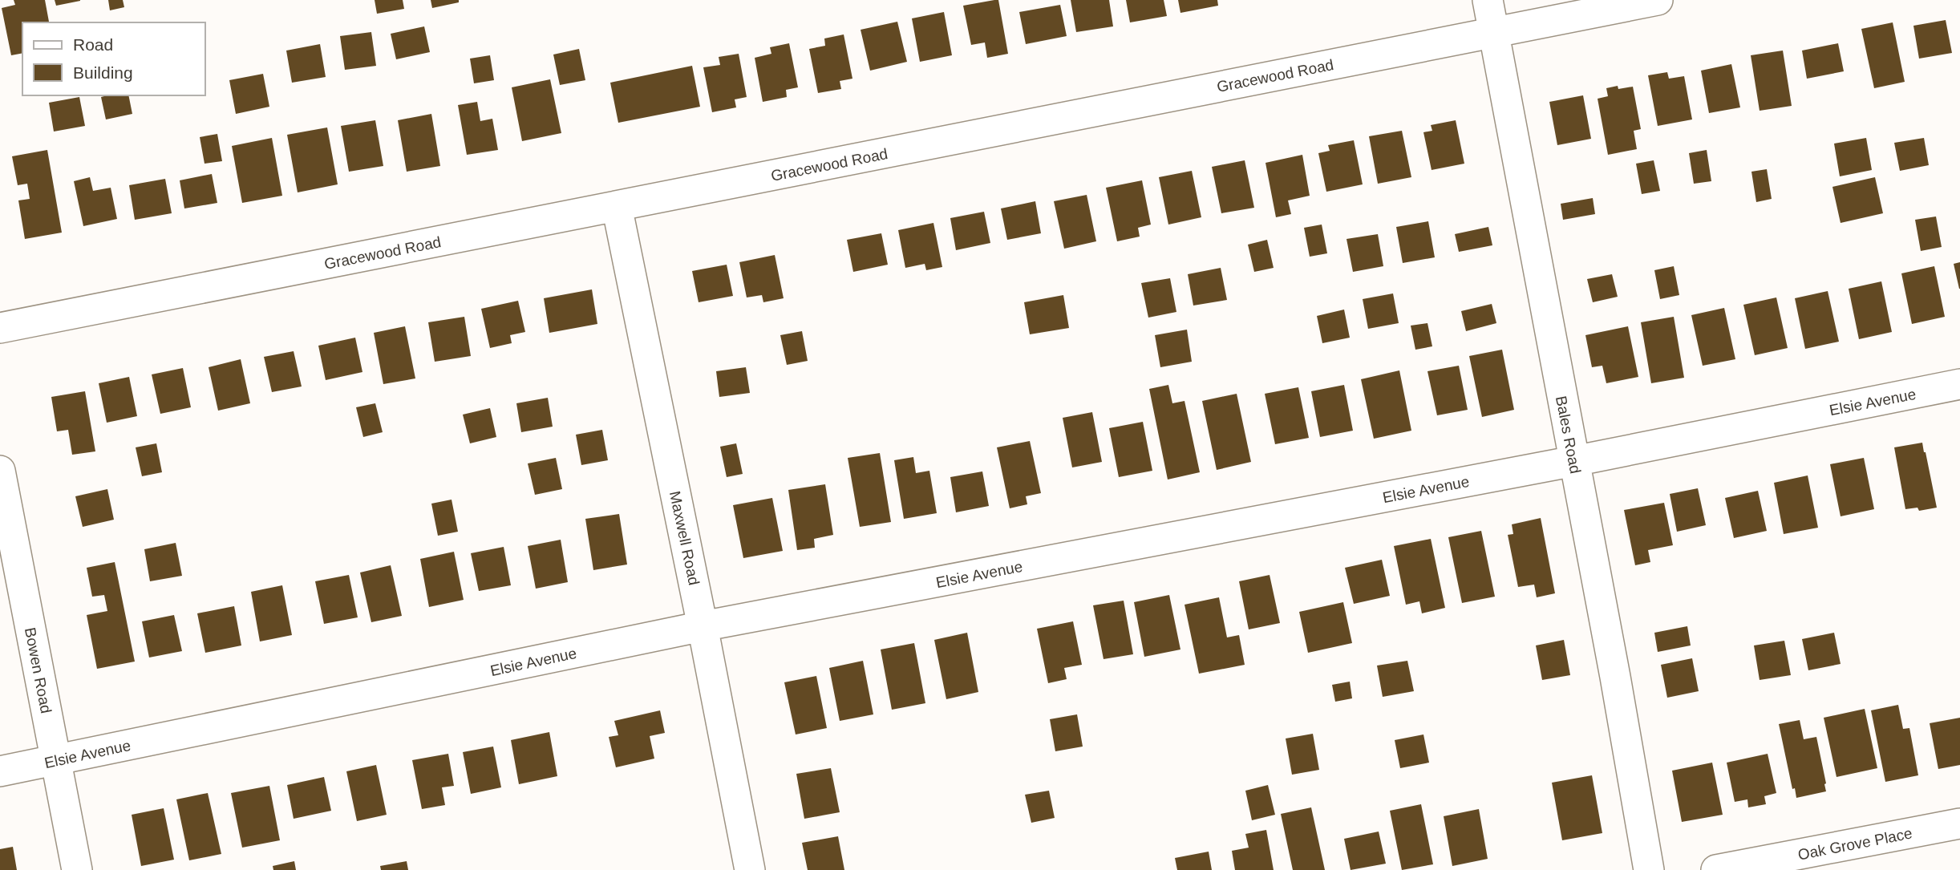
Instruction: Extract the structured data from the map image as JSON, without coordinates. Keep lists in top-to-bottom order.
{
  "streets": {
    "street": [
      "Gracewood Road",
      "Elsie Avenue",
      "Bales Road",
      "Maxwell Road",
      "Bowen Road",
      "Oak Grove Place"
    ]
  },
  "crossings": [
    ["Gracewood Road", "Bales Road"],
    ["Gracewood Road", "Maxwell Road"],
    ["Elsie Avenue", "Bales Road"],
    ["Elsie Avenue", "Maxwell Road"],
    ["Elsie Avenue", "Bowen Road"]
  ],
  "legend": ["Road", "Building"]
}
